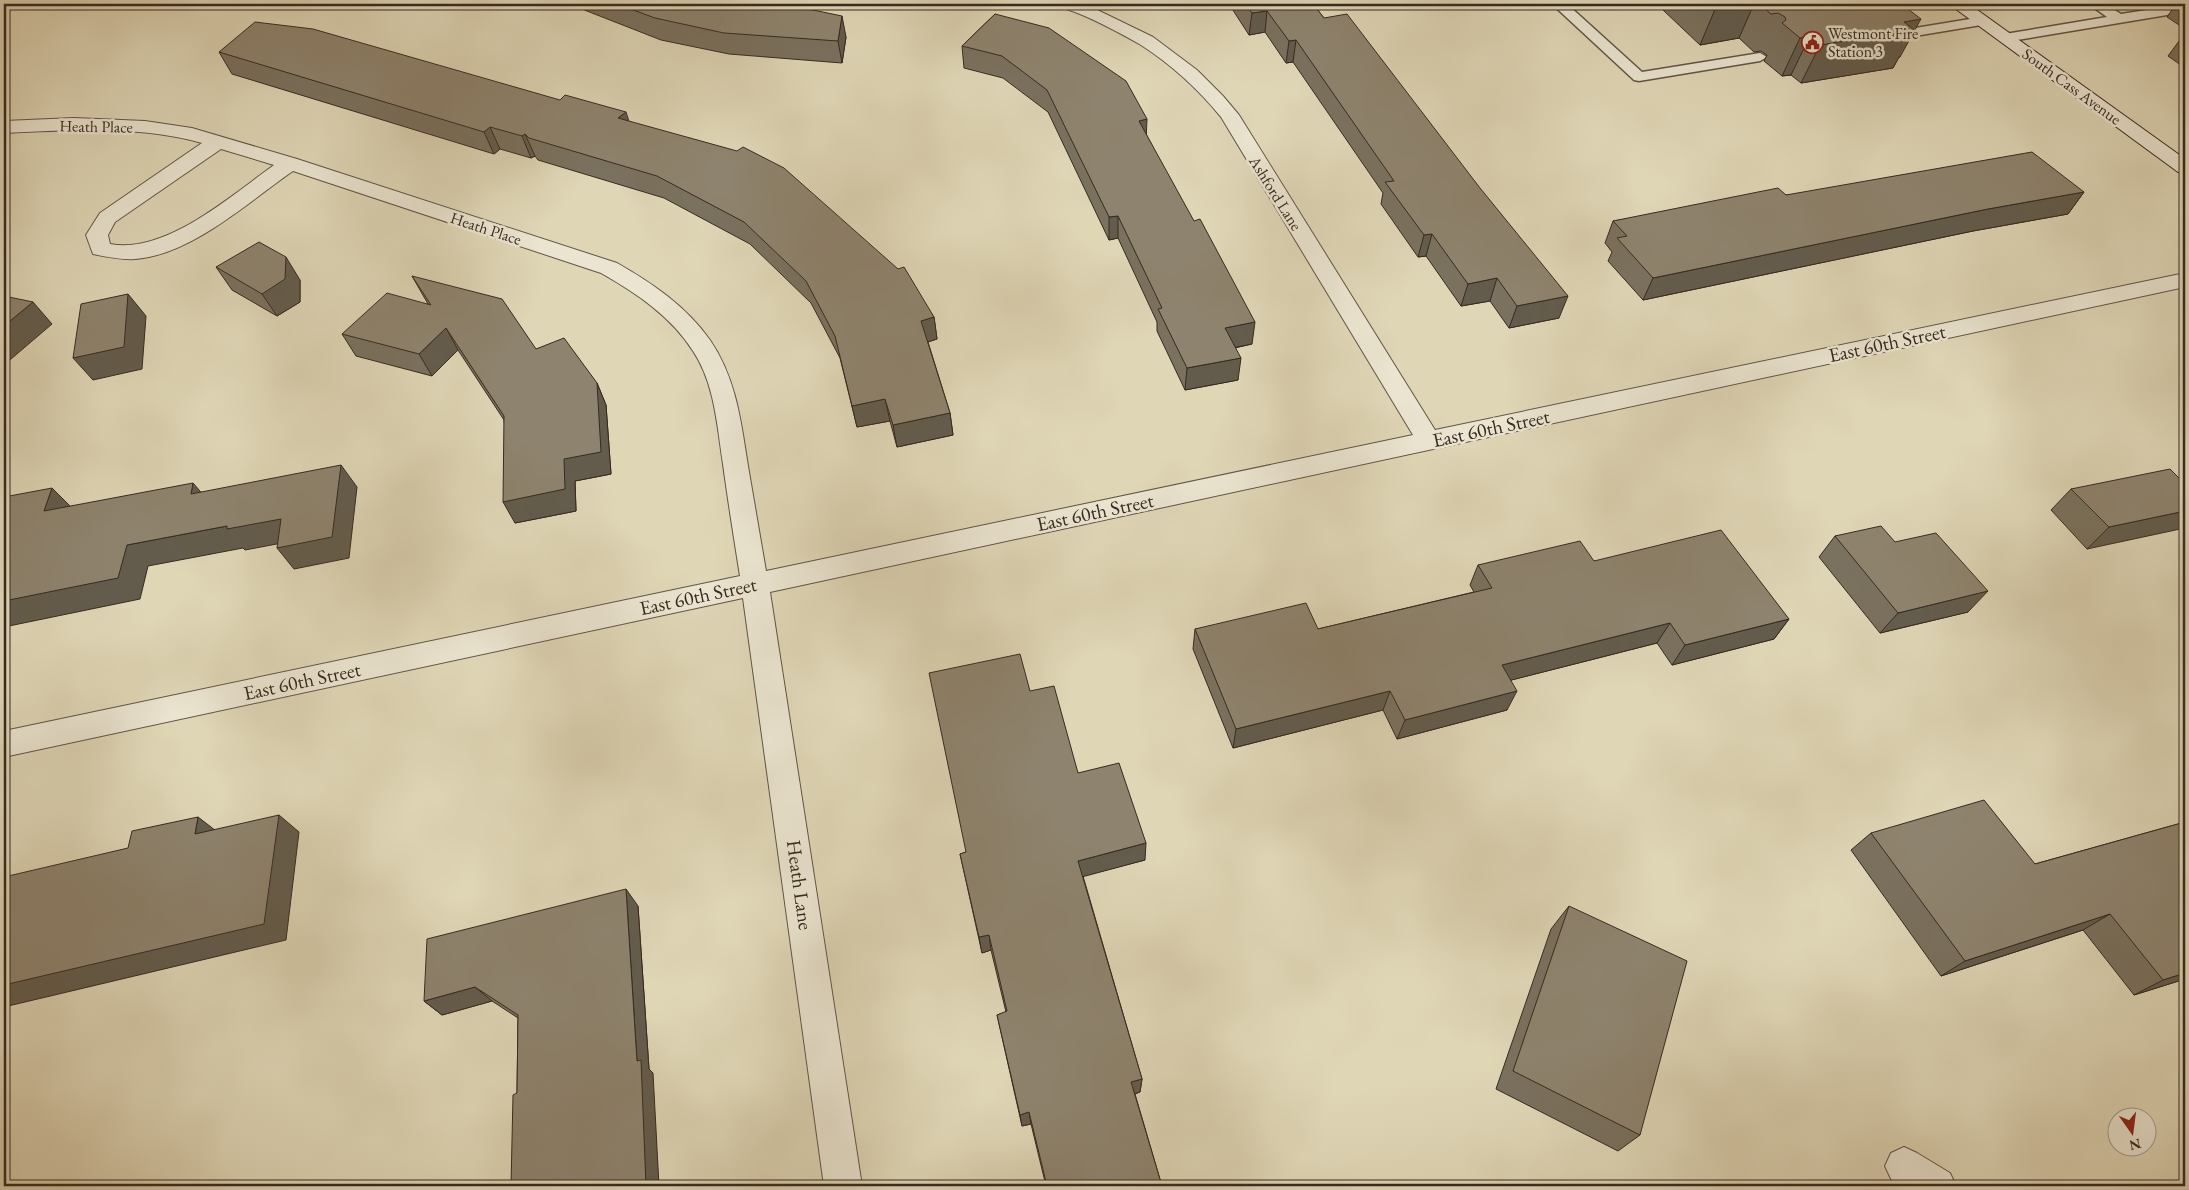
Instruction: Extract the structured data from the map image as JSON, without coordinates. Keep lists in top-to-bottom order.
{
  "streets": {
    "street": [
      "South Cass Avenue",
      "Heath Place",
      "Ashford Lane",
      "East 60th Street",
      "Heath Lane"
    ]
  },
  "crossings": [
    ["Heath Place", "East 60th Street"],
    ["Heath Place", "Heath Lane"],
    ["Ashford Lane", "East 60th Street"],
    ["East 60th Street", "Heath Lane"]
  ],
  "places": {
    "public building": ["Westmont Fire Station 3"]
  },
  "north": "bottom"
}
